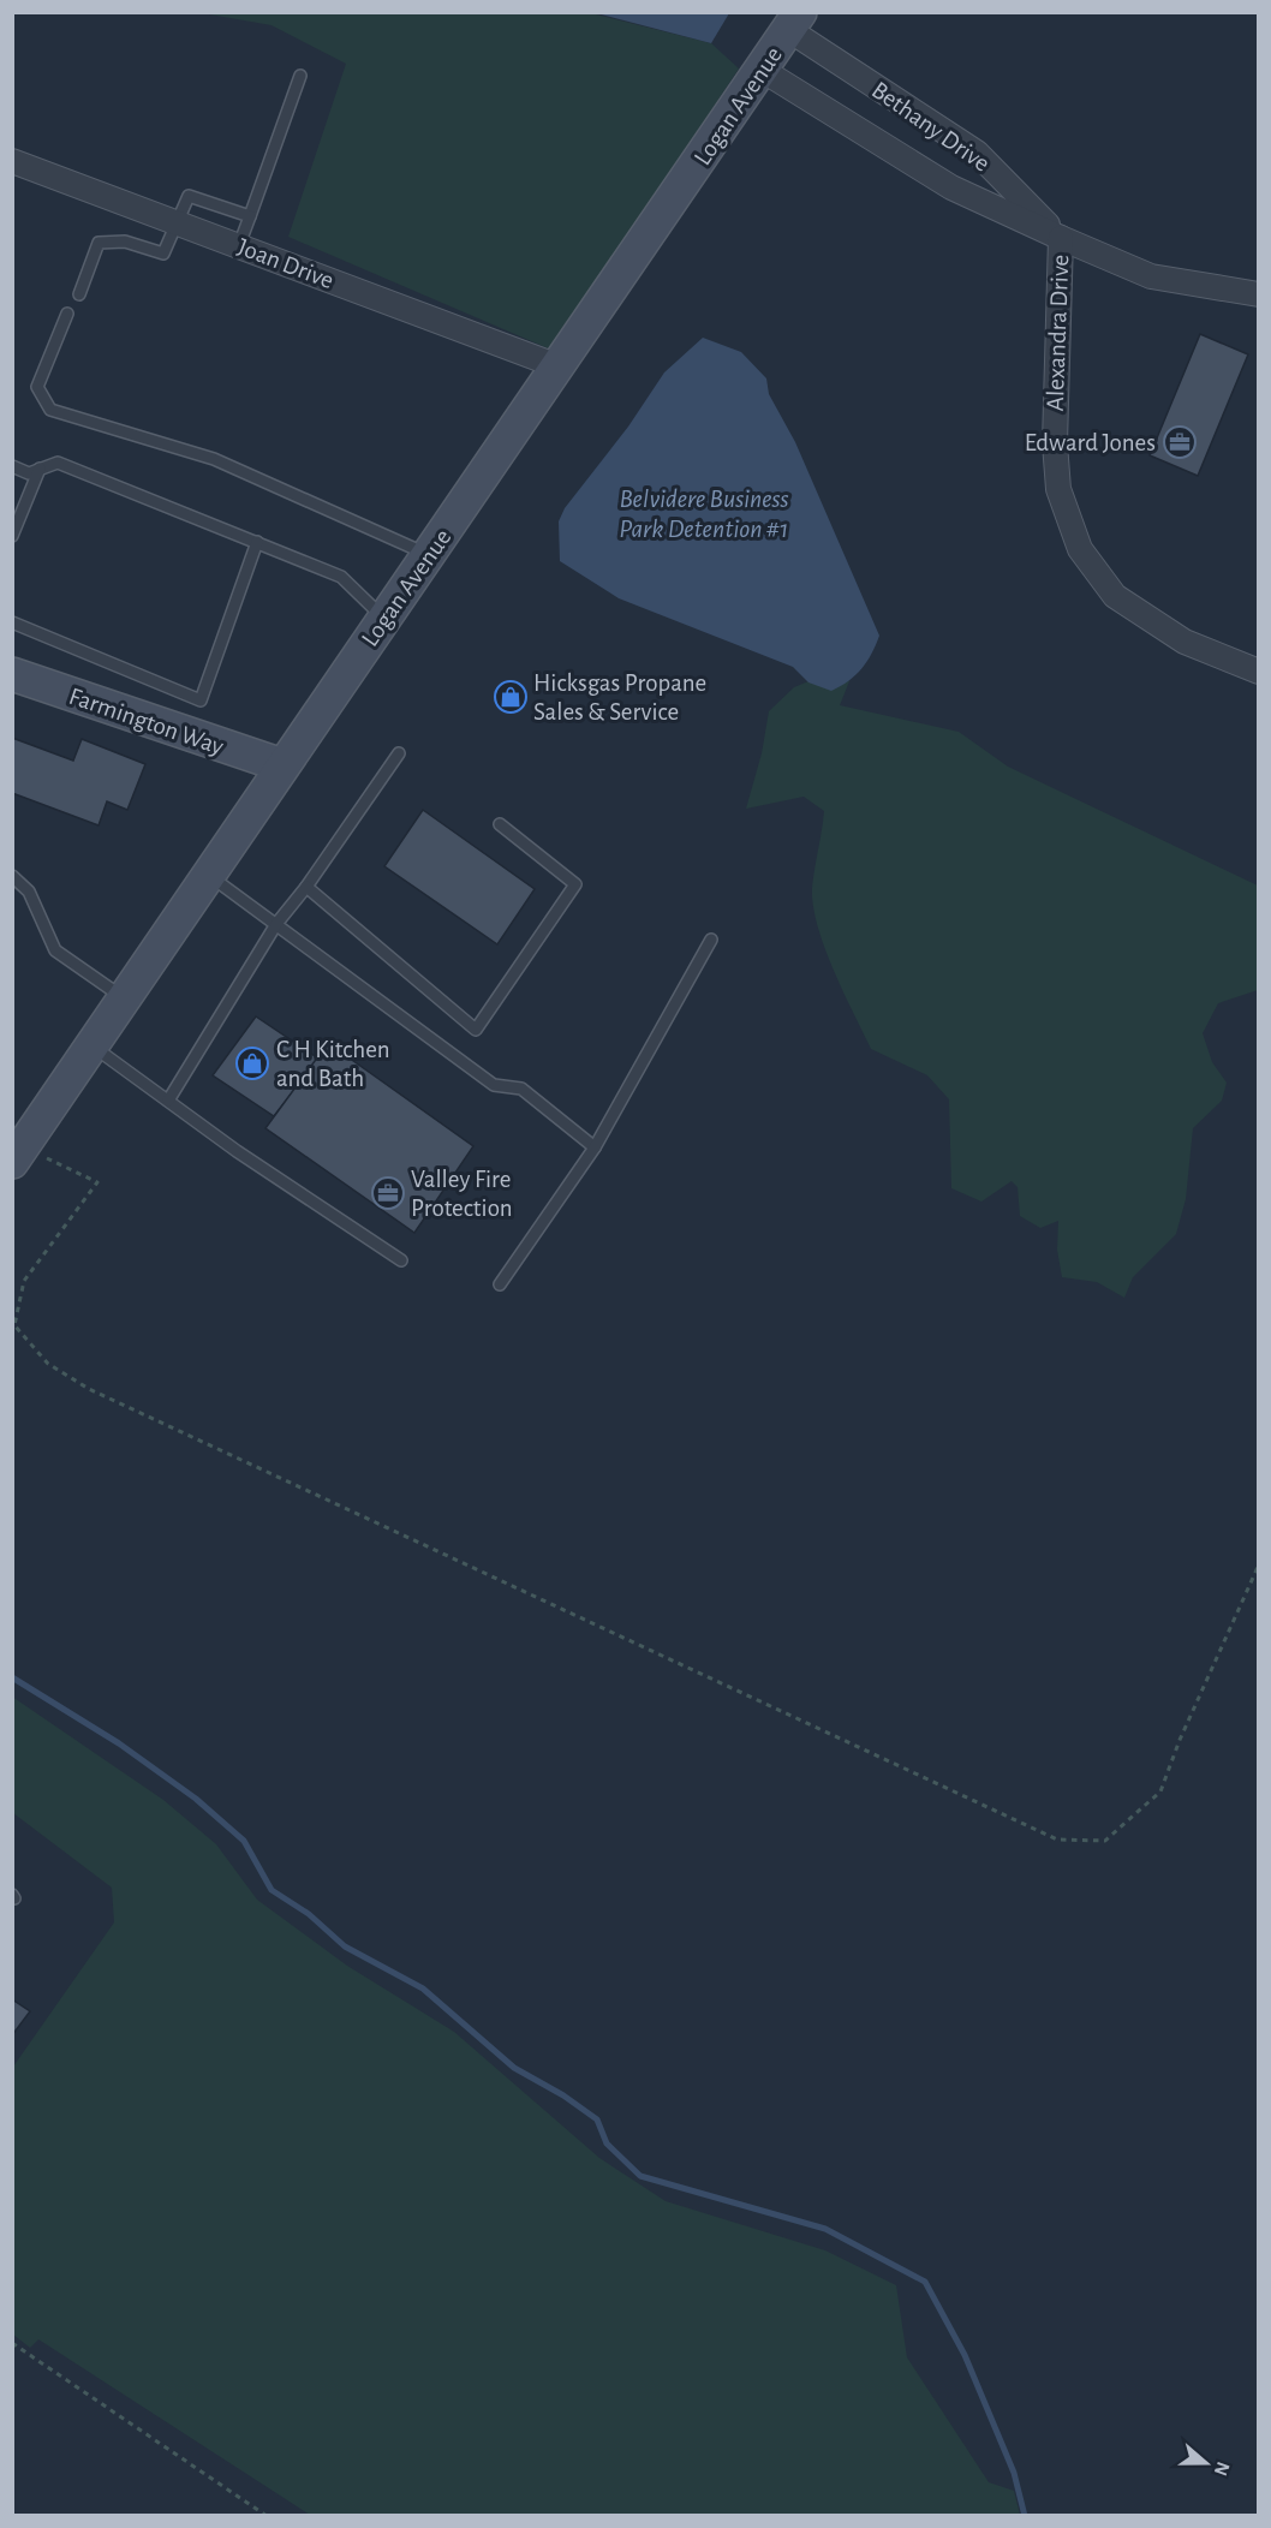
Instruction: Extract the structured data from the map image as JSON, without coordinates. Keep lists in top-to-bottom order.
{
  "streets": {
    "main road": ["Logan Avenue", "Farmington Way"],
    "street": ["Bethany Drive", "Joan Drive", "Alexandra Drive"]
  },
  "crossings": [
    ["Logan Avenue", "Bethany Drive"],
    ["Logan Avenue", "Joan Drive"],
    ["Logan Avenue", "Farmington Way"],
    ["Bethany Drive", "Alexandra Drive"]
  ],
  "water": ["Belvidere Business Park Detention #1"],
  "places": {
    "office": ["Edward Jones", "Valley Fire Protection"],
    "shop": ["Hicksgas Propane Sales & Service", "C H Kitchen and Bath"]
  },
  "north": "right"
}
